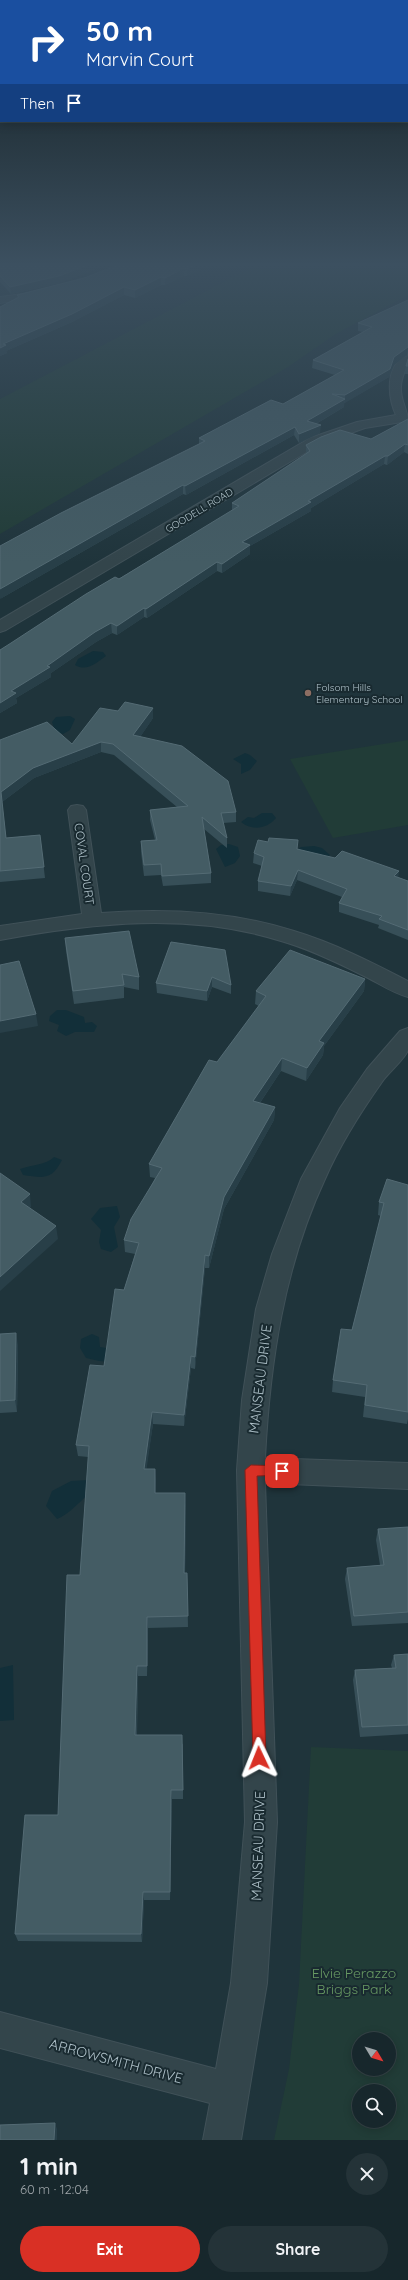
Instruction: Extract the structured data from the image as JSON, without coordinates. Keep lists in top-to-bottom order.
{
  "streets": {
    "street": [
      "GOODELL ROAD",
      "COVAL COURT",
      "MANSEAU DRIVE",
      "ARROWSMITH DRIVE"
    ]
  },
  "crossings": [
    ["MANSEAU DRIVE", "ARROWSMITH DRIVE"]
  ],
  "parks": ["Elvie Perazzo Briggs Park"],
  "places": ["Folsom Hills Elementary School"],
  "north": "bottom right",
  "page": {
    "turn": ["50 m", "Marvin Court"],
    "then": "Then",
    "heading": ["1 min", "60 m · 12:04"],
    "buttons": ["Exit", "Share"]
  }
}
